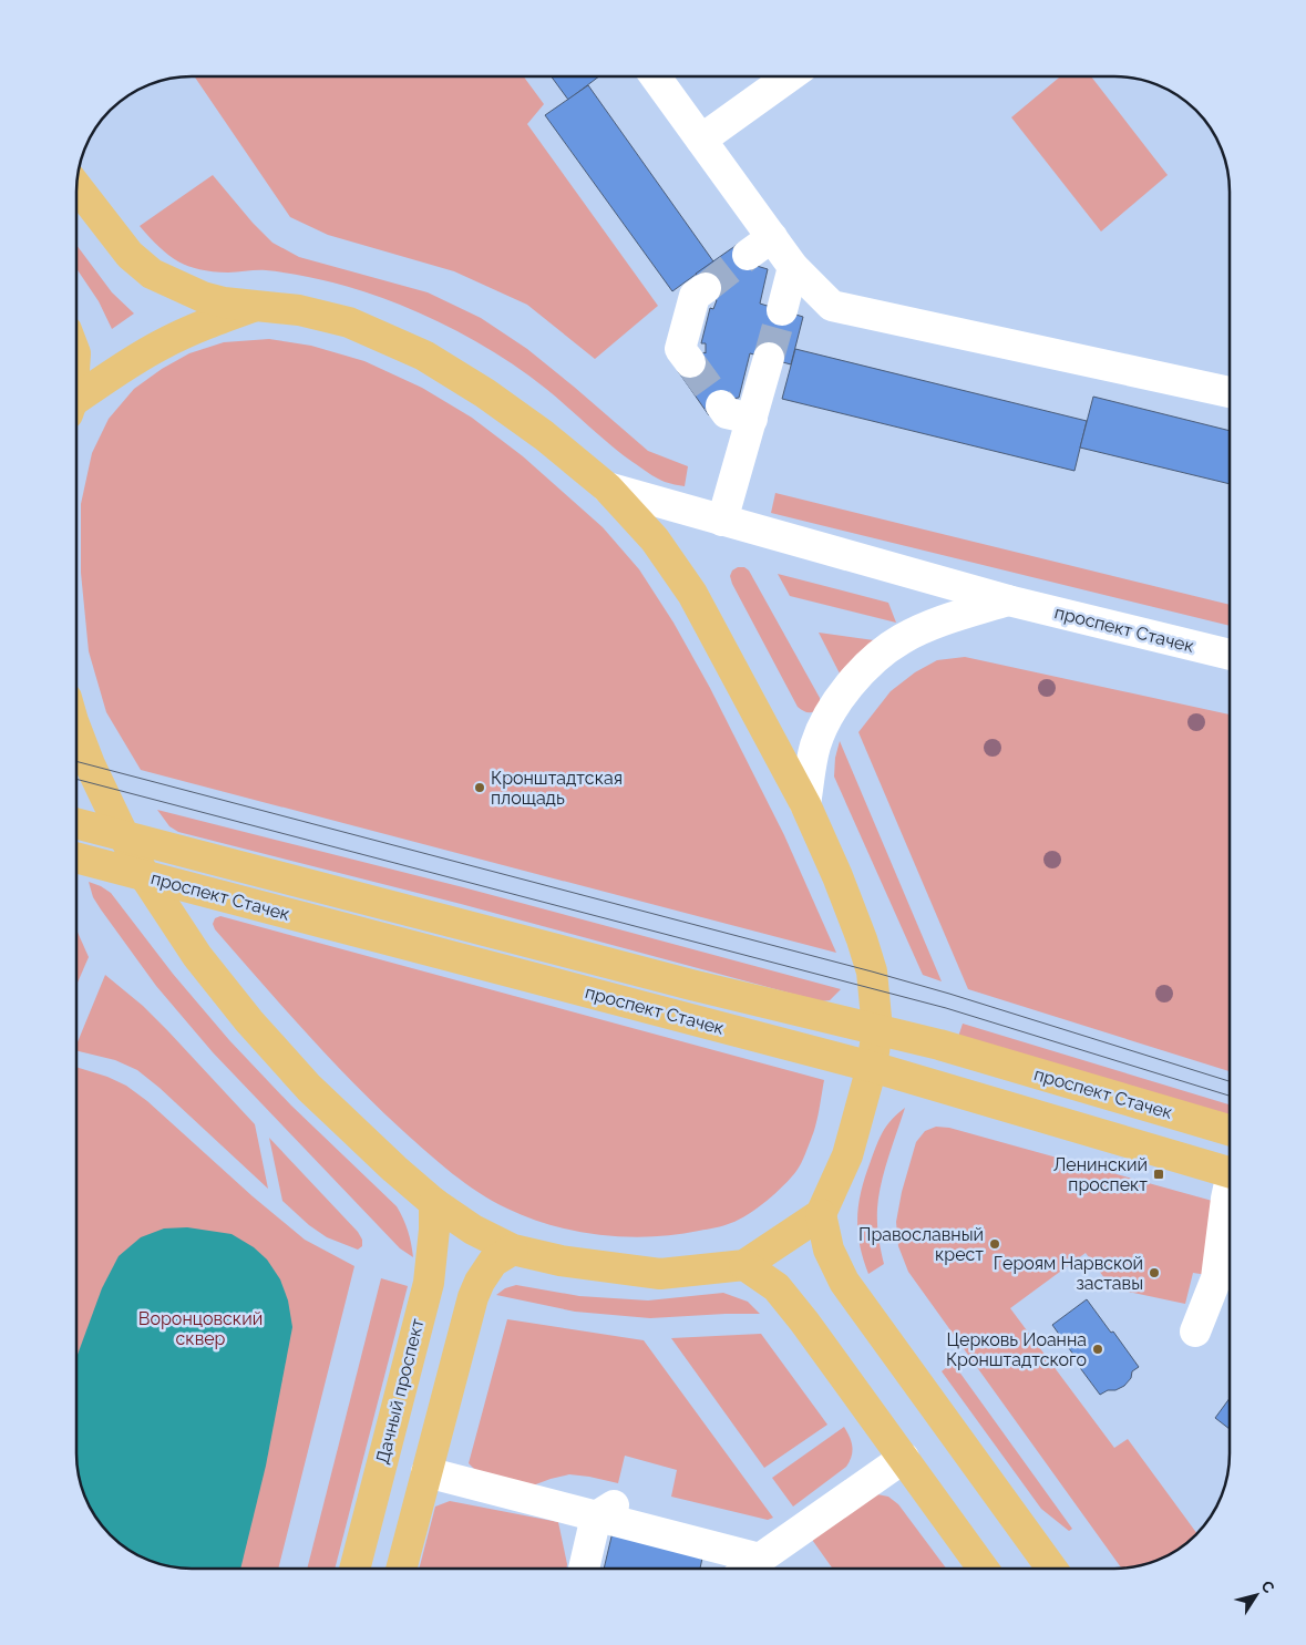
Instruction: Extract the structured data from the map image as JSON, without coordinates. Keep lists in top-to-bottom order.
{
  "streets": {
    "main road": ["проспект Стачек", "Дачный проспект"]
  },
  "parks": ["Воронцовский сквер"],
  "places": {
    "other": [
      "Кронштадтская площадь",
      "Православный крест",
      "Героям Нарвской заставы",
      "Церковь Иоанна Кронштадтского"
    ],
    "transit": ["Ленинский проспект"]
  },
  "north": "top right"
}
